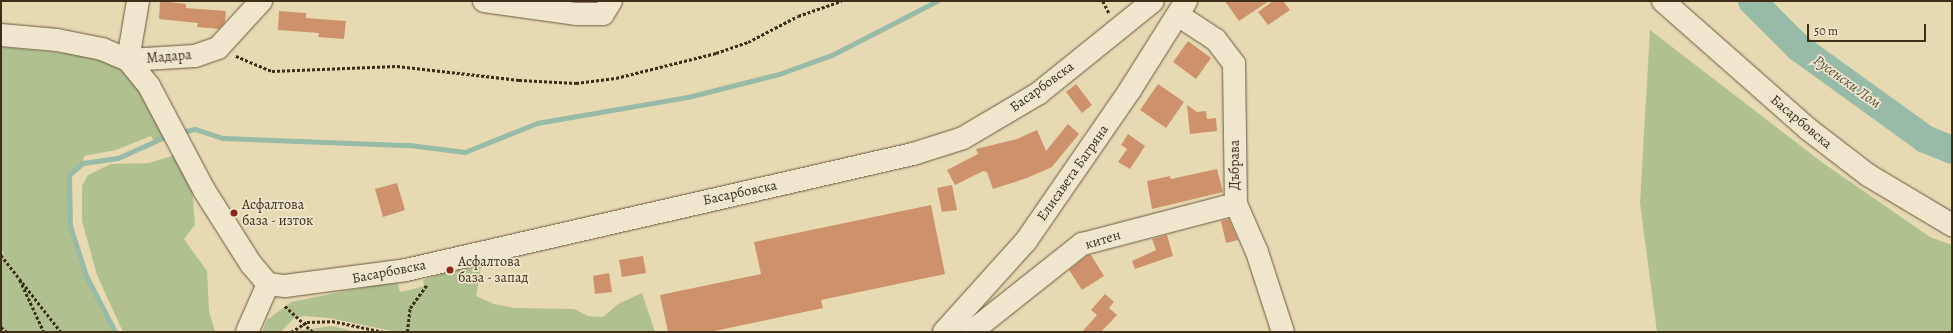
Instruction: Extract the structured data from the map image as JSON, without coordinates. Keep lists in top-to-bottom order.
{
  "streets": {
    "street": [
      "Мадара",
      "Басарбовска",
      "Дъбрава",
      "Елисавета Багряна",
      "китен"
    ]
  },
  "crossings": [
    ["Дъбрава", "Елисавета Багряна"],
    ["Дъбрава", "китен"]
  ],
  "water": ["Русенски Лом"],
  "places": ["Асфалтова база - изток", "Асфалтова база - запад"],
  "scale_bar": "50 m"
}
